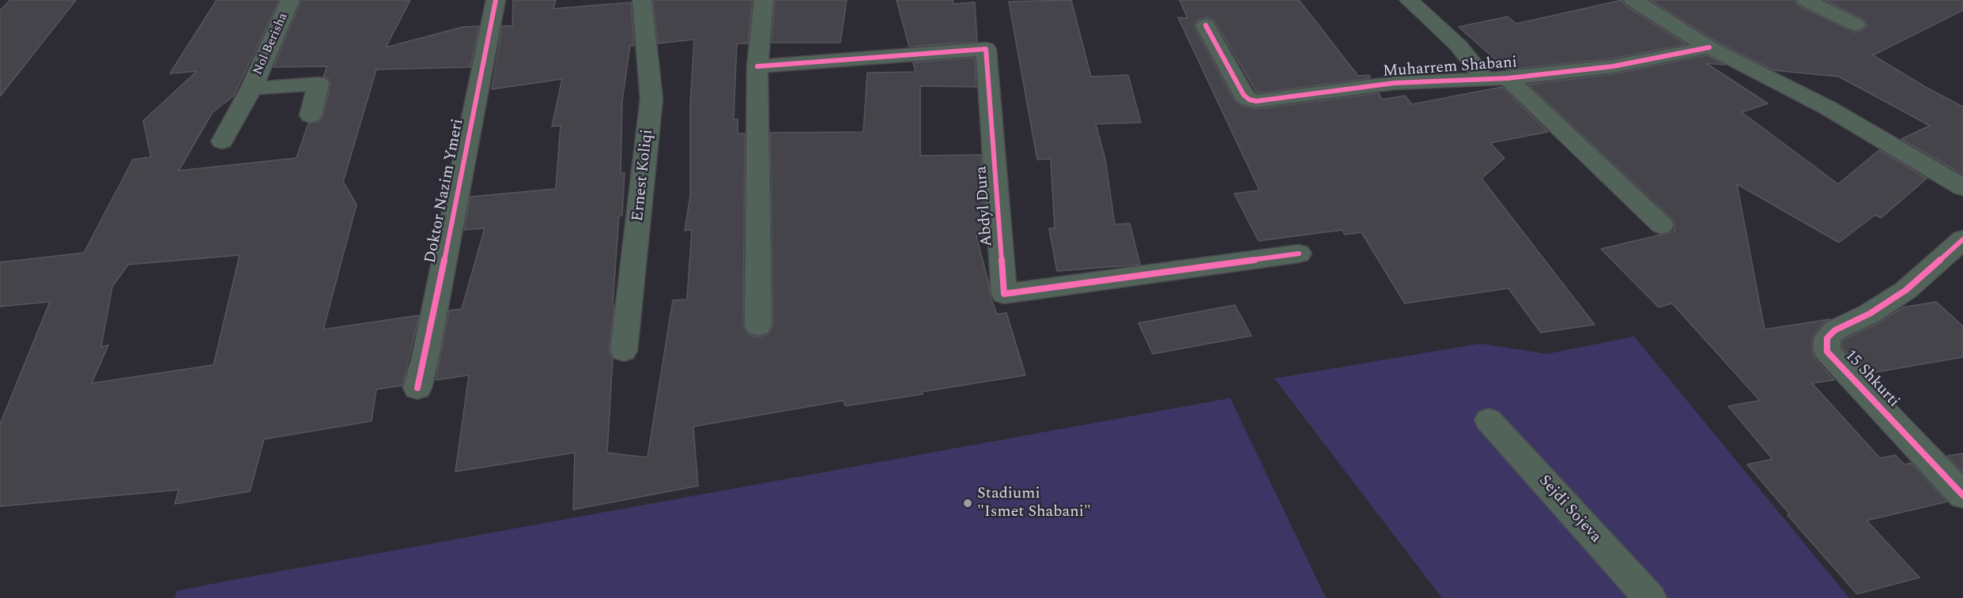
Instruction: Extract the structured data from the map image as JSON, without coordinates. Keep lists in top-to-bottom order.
{
  "streets": {
    "street": [
      "Nol Berisha",
      "Muharrem Shabani",
      "Ernest Koliqi",
      "Doktor Nazim Ymeri",
      "Abdyl Dura",
      "15 Shkurti",
      "Sejdi Sojeva"
    ]
  },
  "places": ["Stadiumi \"Ismet Shabani\""]
}
